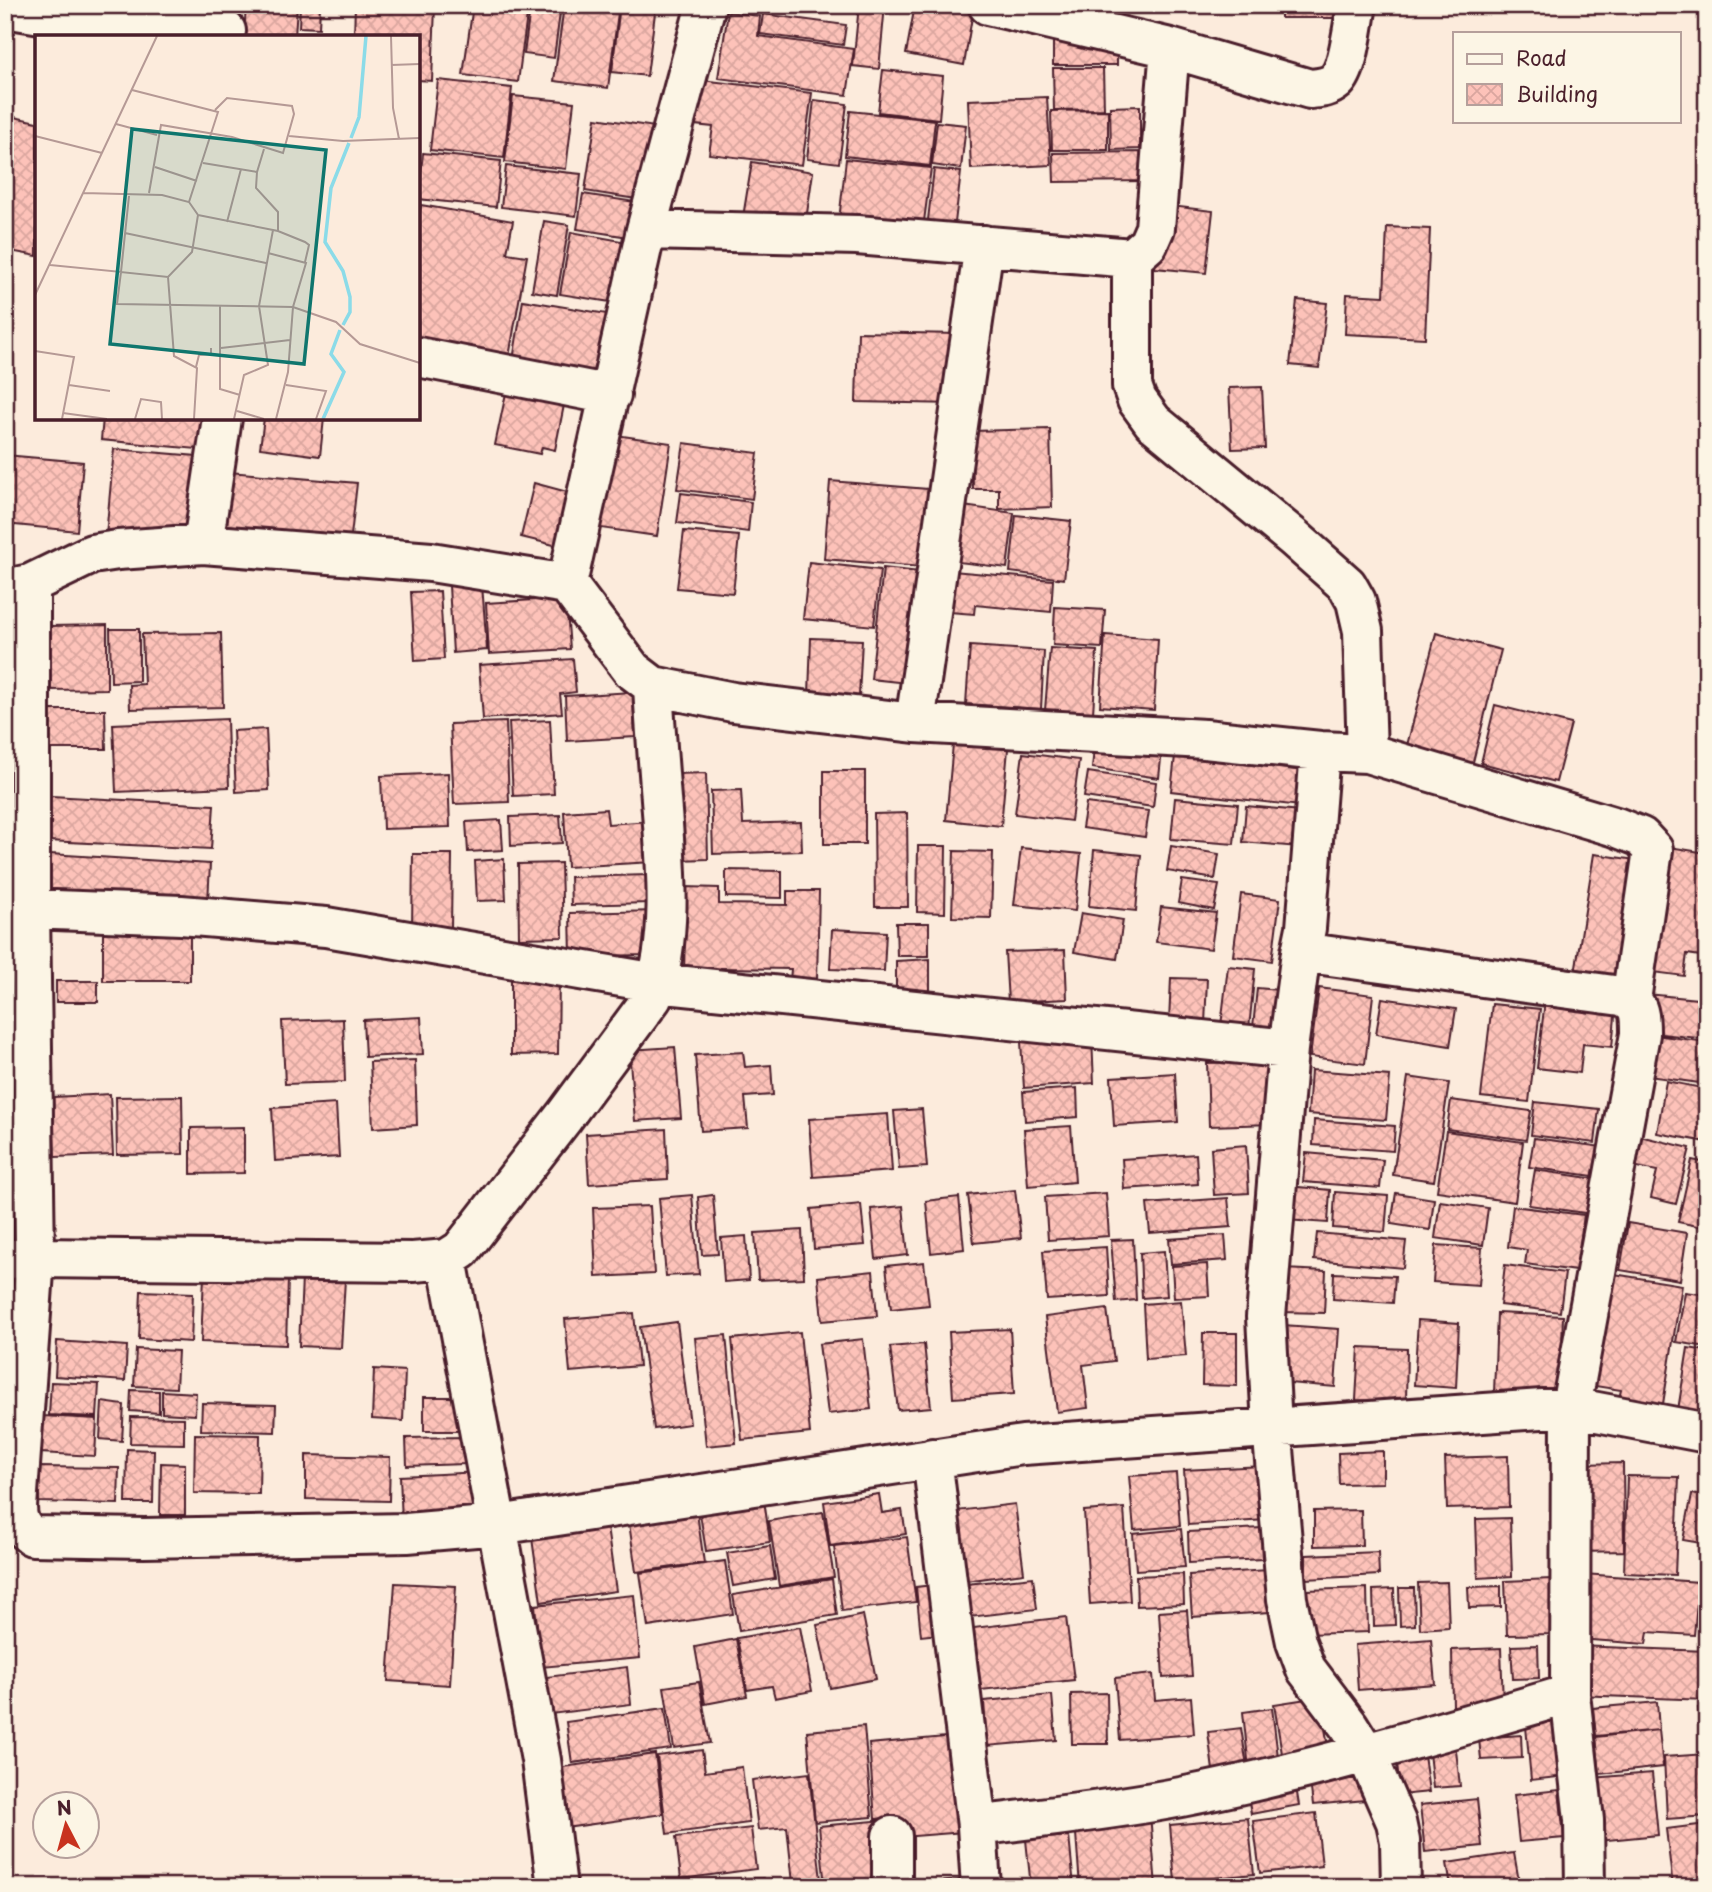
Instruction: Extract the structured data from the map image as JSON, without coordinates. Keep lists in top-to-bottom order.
{
  "legend": ["Road", "Building"],
  "north": "top"
}
